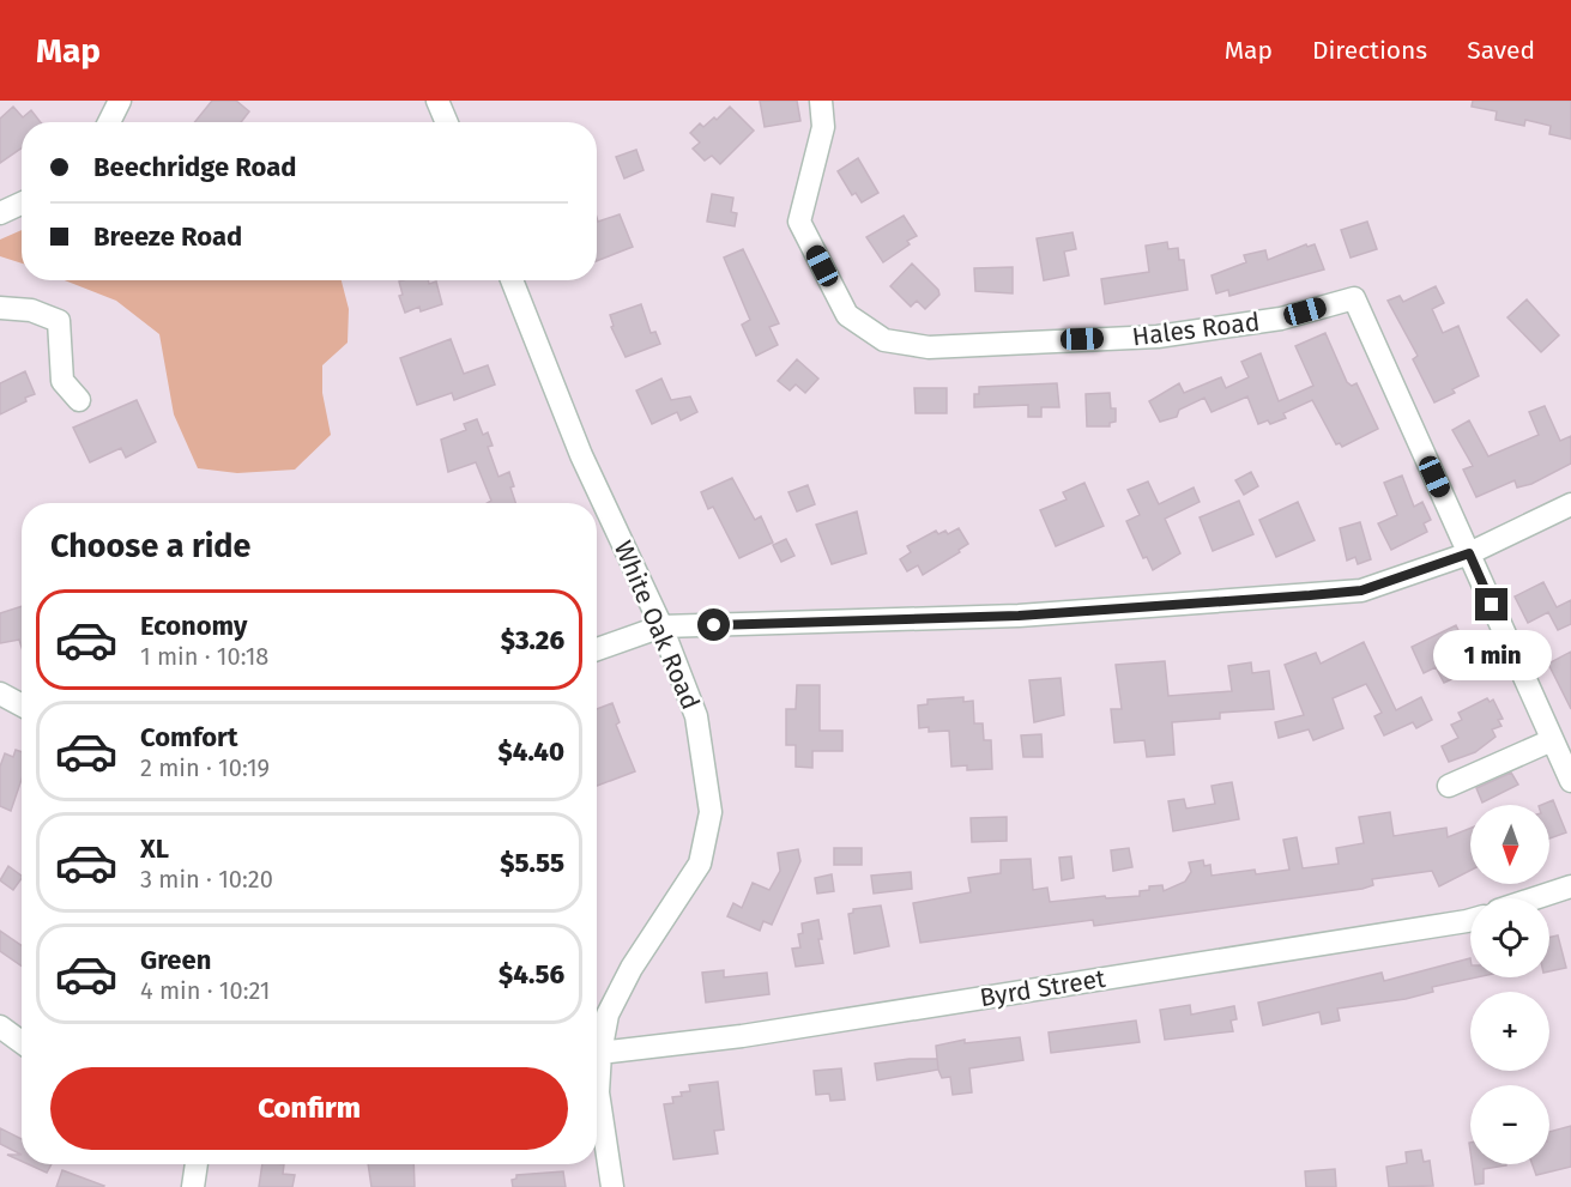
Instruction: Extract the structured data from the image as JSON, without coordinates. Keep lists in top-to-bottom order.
{
  "streets": {
    "street": ["Hales Road", "White Oak Road", "Byrd Street"]
  },
  "crossings": [
    ["White Oak Road", "Byrd Street"]
  ],
  "north": "bottom",
  "page": {
    "header": "Map",
    "nav": ["Map", "Directions", "Saved"],
    "banner": ["Beechridge Road", "Breeze Road"],
    "heading": "Choose a ride",
    "list": [
      {
        "name": "Economy",
        "note": "1 min · 10:18",
        "value": "$3.26"
      },
      {
        "name": "Comfort",
        "note": "2 min · 10:19",
        "value": "$4.40"
      },
      {
        "name": "XL",
        "note": "3 min · 10:20",
        "value": "$5.55"
      },
      {
        "name": "Green",
        "note": "4 min · 10:21",
        "value": "$4.56"
      }
    ],
    "bubble": "1 min",
    "map_buttons": ["+", "−"],
    "buttons": "Confirm"
  }
}
